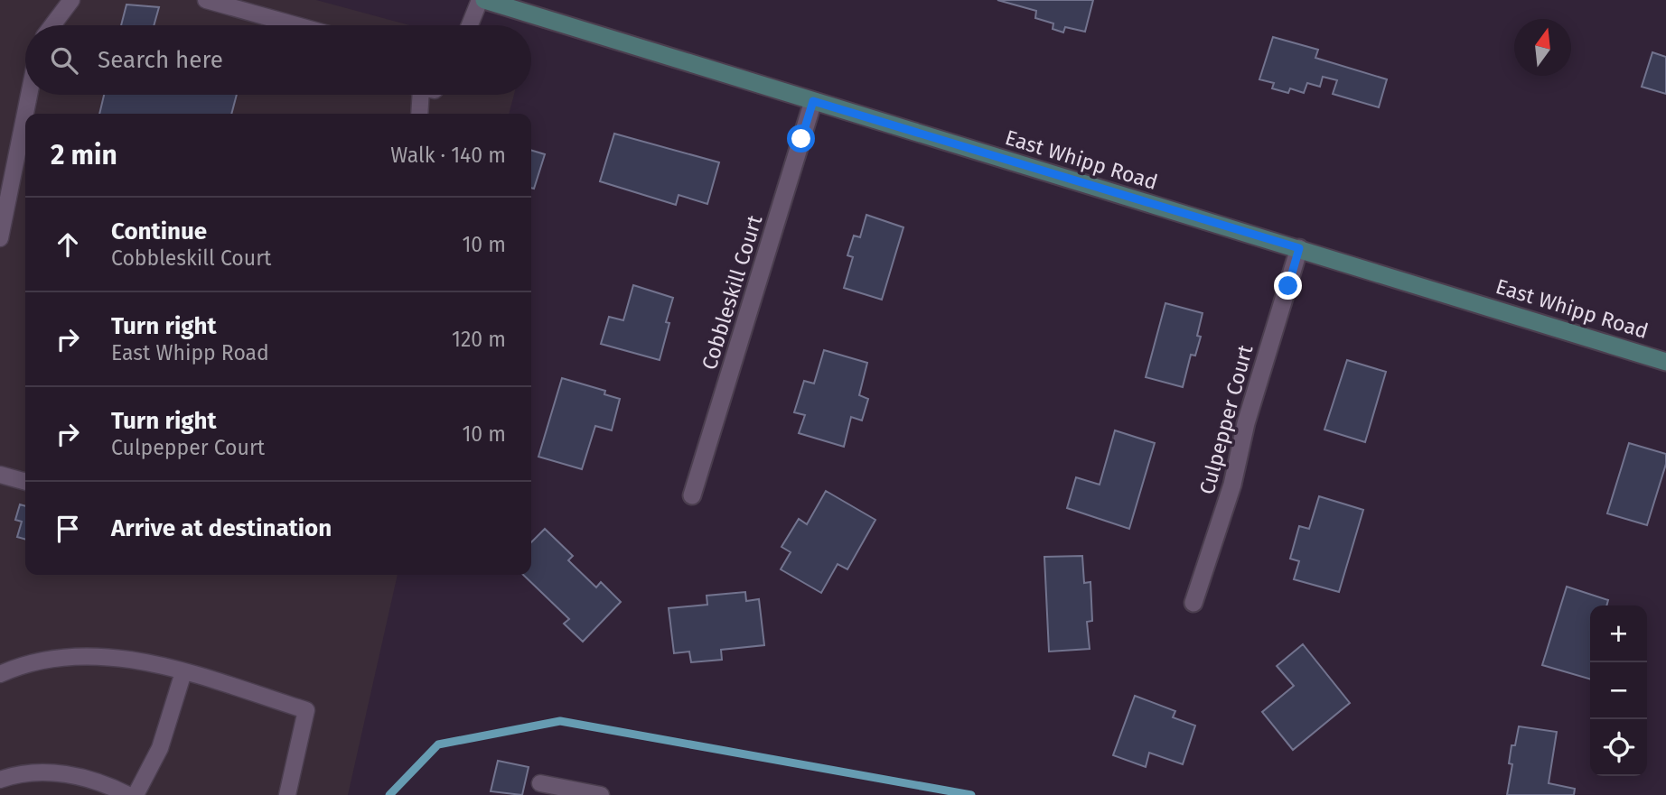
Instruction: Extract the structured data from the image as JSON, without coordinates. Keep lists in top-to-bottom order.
{
  "streets": {
    "main road": ["East Whipp Road"],
    "street": ["Cobbleskill Court", "Culpepper Court"]
  },
  "crossings": [
    ["East Whipp Road", "Cobbleskill Court"],
    ["East Whipp Road", "Culpepper Court"]
  ],
  "north": "top",
  "page": {
    "search": "Search here",
    "heading": ["2 min", "Walk · 140 m"],
    "list": [
      ["Continue", "Cobbleskill Court", "10 m"],
      ["Turn right", "East Whipp Road", "120 m"],
      ["Turn right", "Culpepper Court", "10 m"],
      "Arrive at destination"
    ],
    "map_buttons": ["+", "−"]
  }
}
